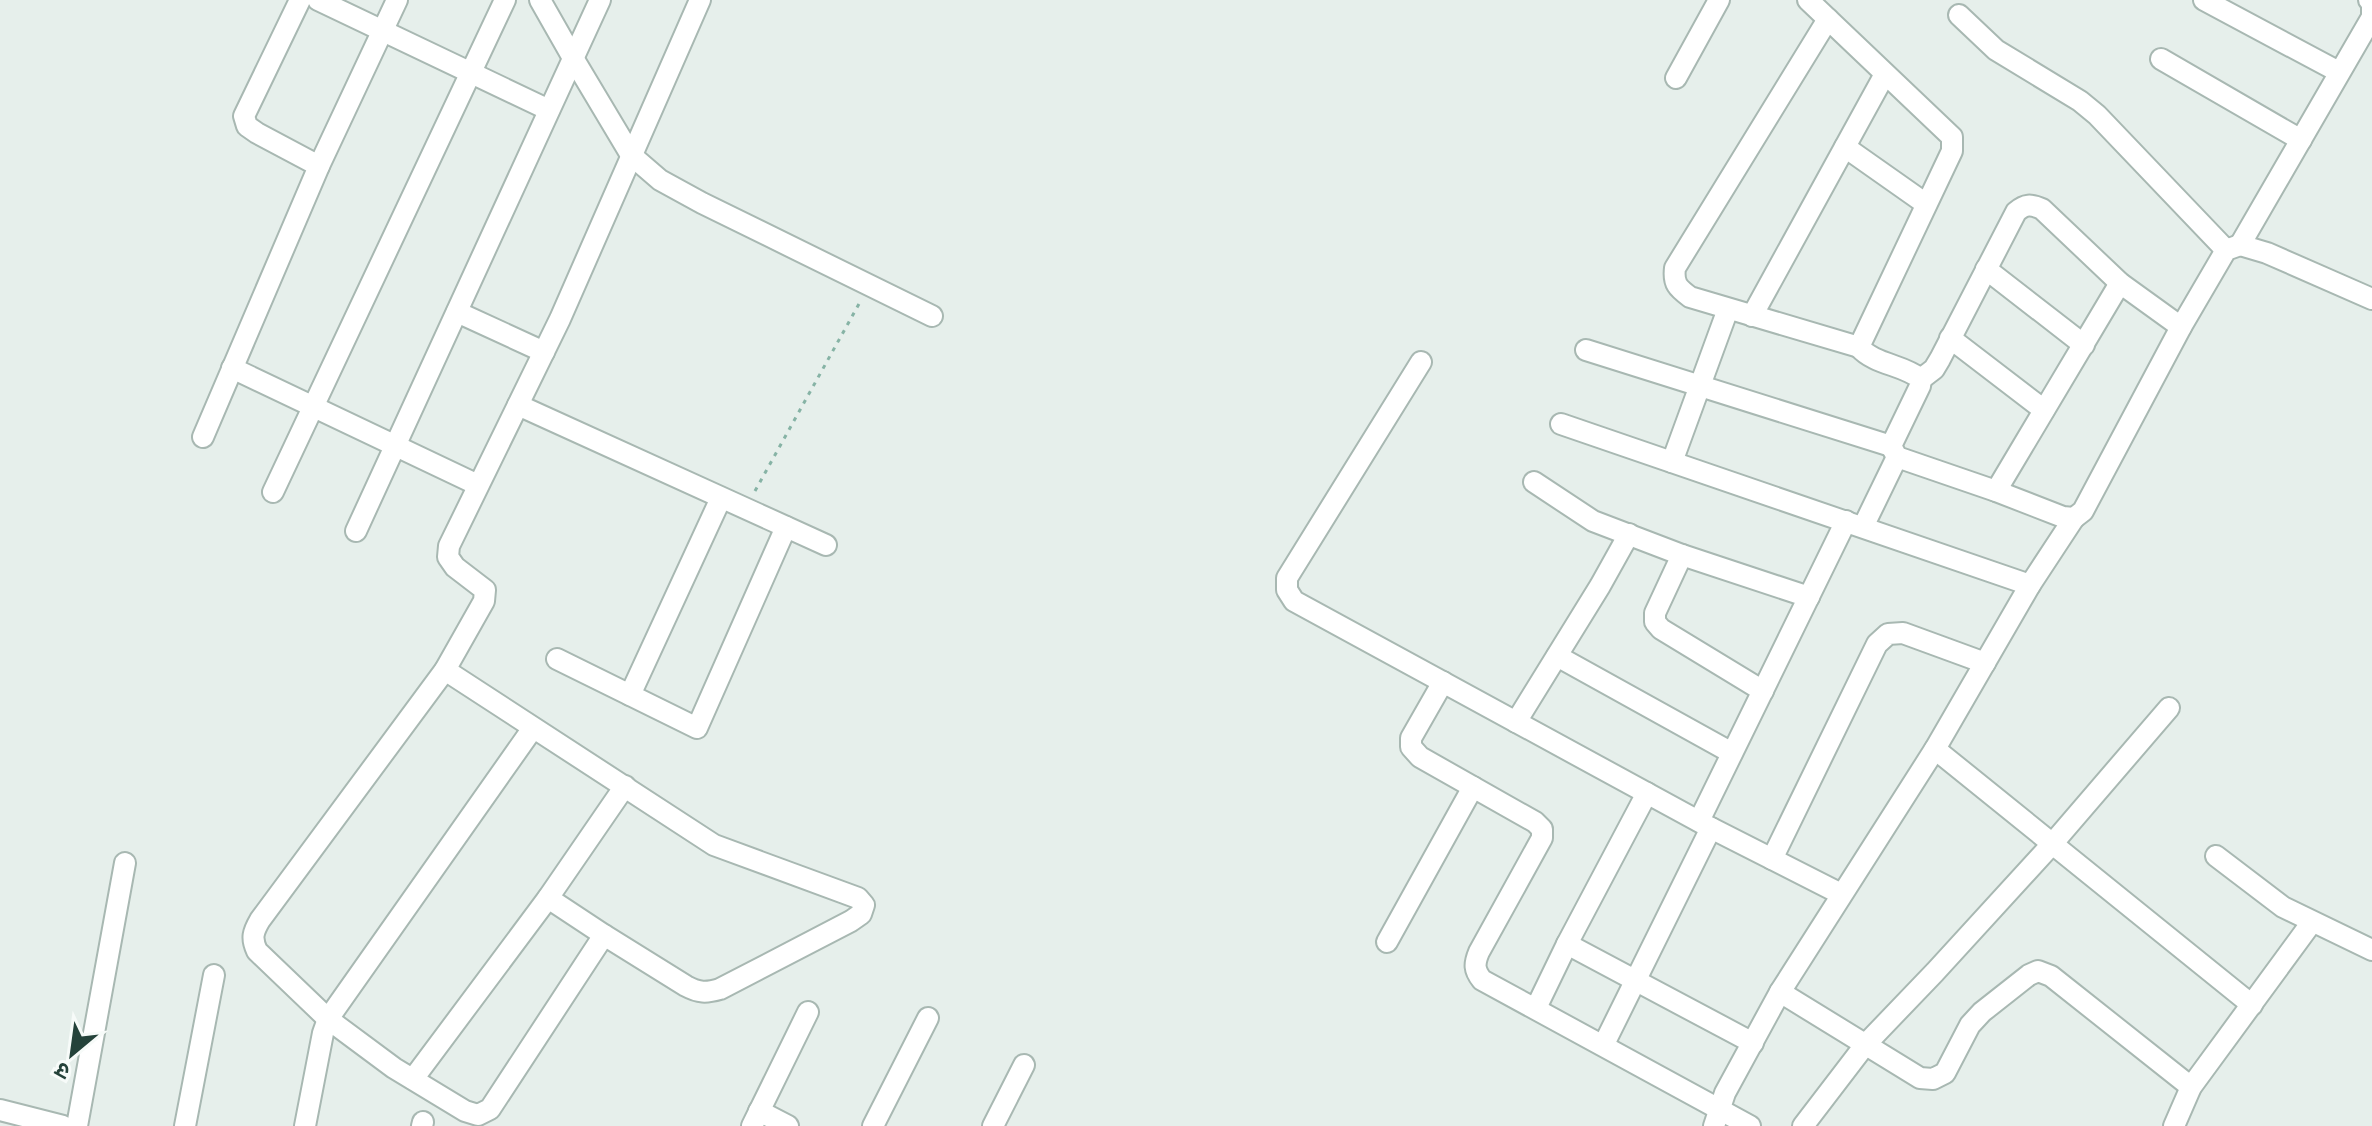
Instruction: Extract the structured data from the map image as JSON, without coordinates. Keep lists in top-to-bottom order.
{
  "north": "bottom left"
}
